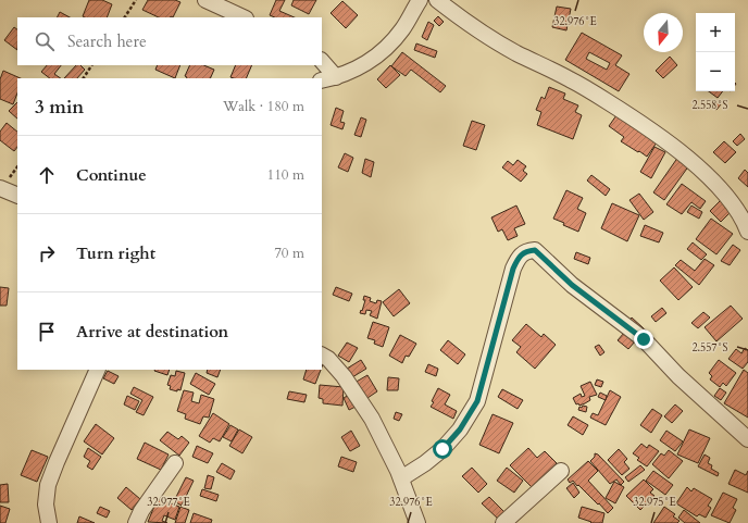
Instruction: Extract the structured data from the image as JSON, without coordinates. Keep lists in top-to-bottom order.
{
  "north": "bottom",
  "page": {
    "map_buttons": ["+", "−"],
    "search": "Search here",
    "heading": ["3 min", "Walk · 180 m"],
    "list": [
      ["Continue", "110 m"],
      ["Turn right", "70 m"],
      "Arrive at destination"
    ]
  },
  "coordinates": [
    "32.976°E",
    "2.558°S",
    "2.557°S",
    "32.977°E",
    "32.975°E"
  ]
}
